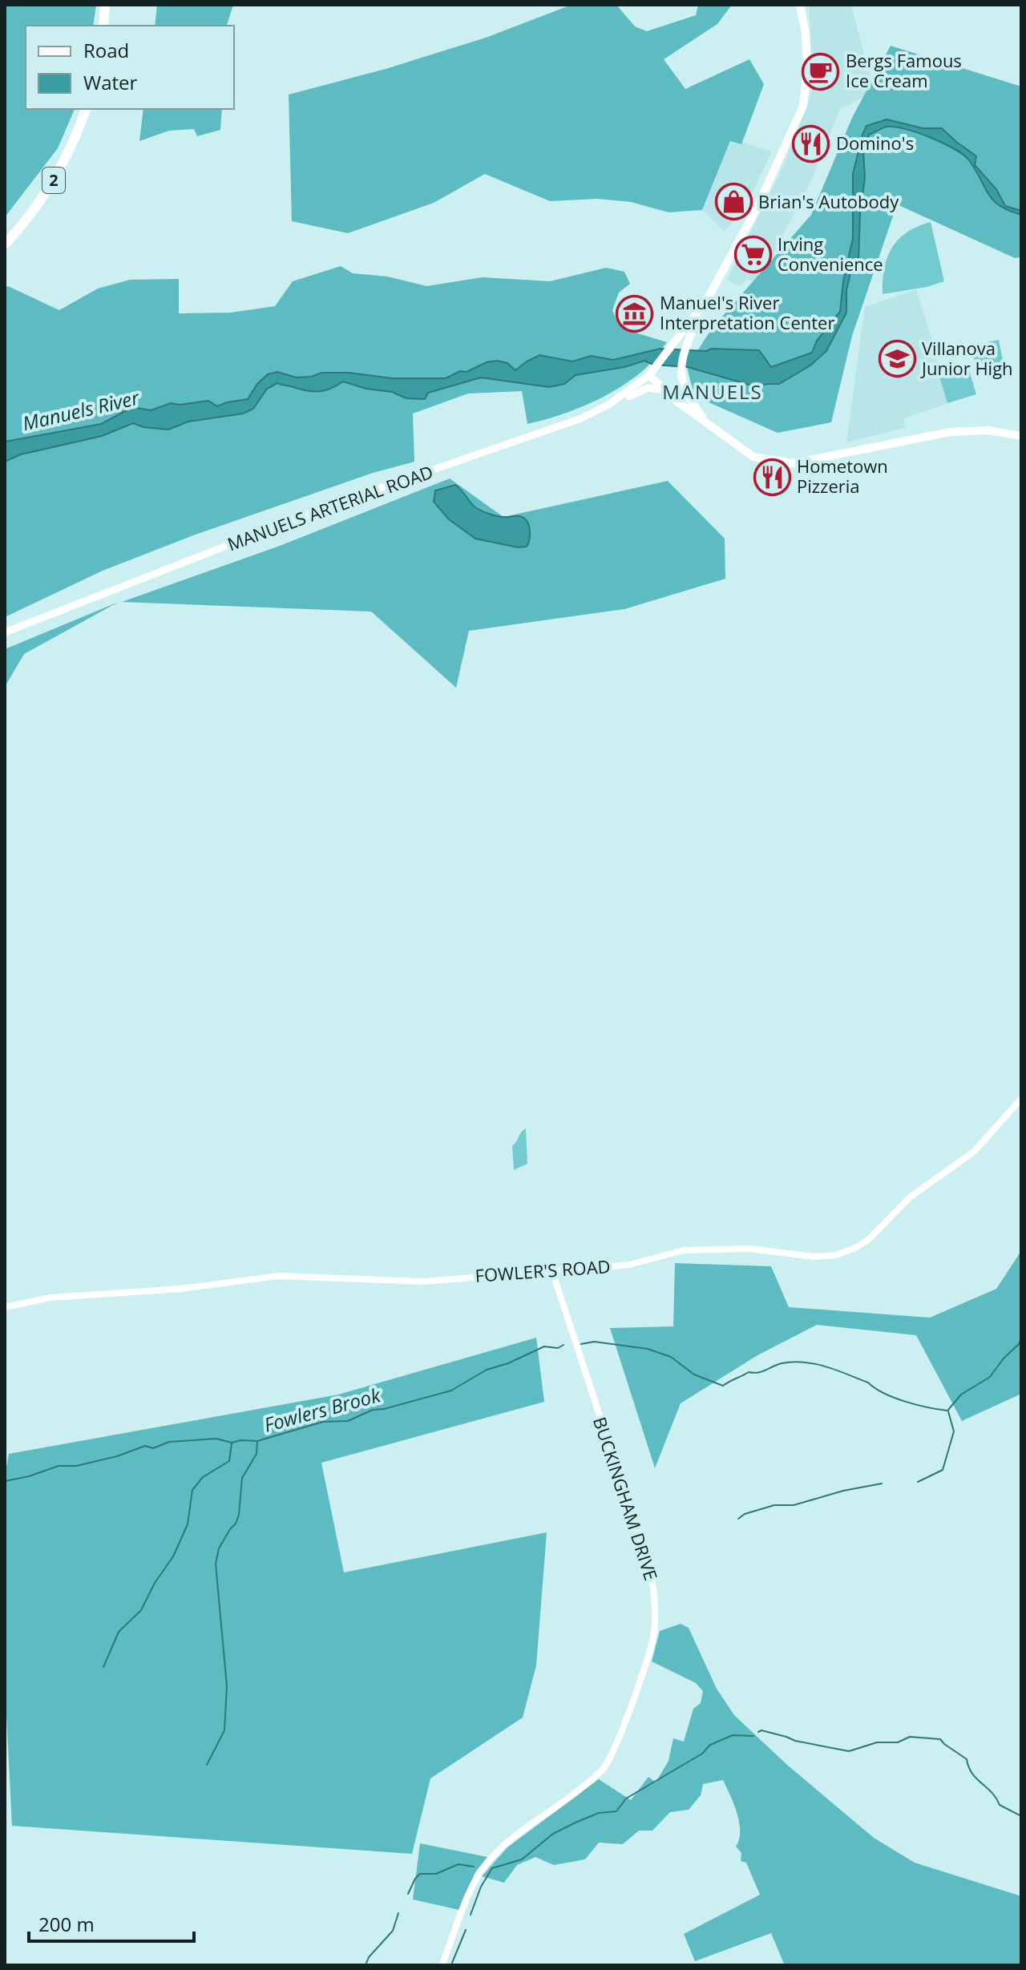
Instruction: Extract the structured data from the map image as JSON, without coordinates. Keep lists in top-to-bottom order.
{
  "streets": {
    "highway": ["2"],
    "main road": ["MANUELS ARTERIAL ROAD"],
    "street": ["FOWLER'S ROAD", "BUCKINGHAM DRIVE"]
  },
  "crossings": [
    ["FOWLER'S ROAD", "BUCKINGHAM DRIVE"]
  ],
  "districts": ["MANUELS"],
  "water": ["Manuels River", "Fowlers Brook"],
  "places": {
    "cafe": ["Bergs Famous Ice Cream"],
    "restaurant": ["Domino's", "Hometown Pizzeria"],
    "shop": ["Brian's Autobody"],
    "supermarket": ["Irving Convenience"],
    "museum": ["Manuel's River Interpretation Center"],
    "school or university": ["Villanova Junior High"]
  },
  "legend": ["Road", "Water"],
  "scale_bar": "200 m"
}
